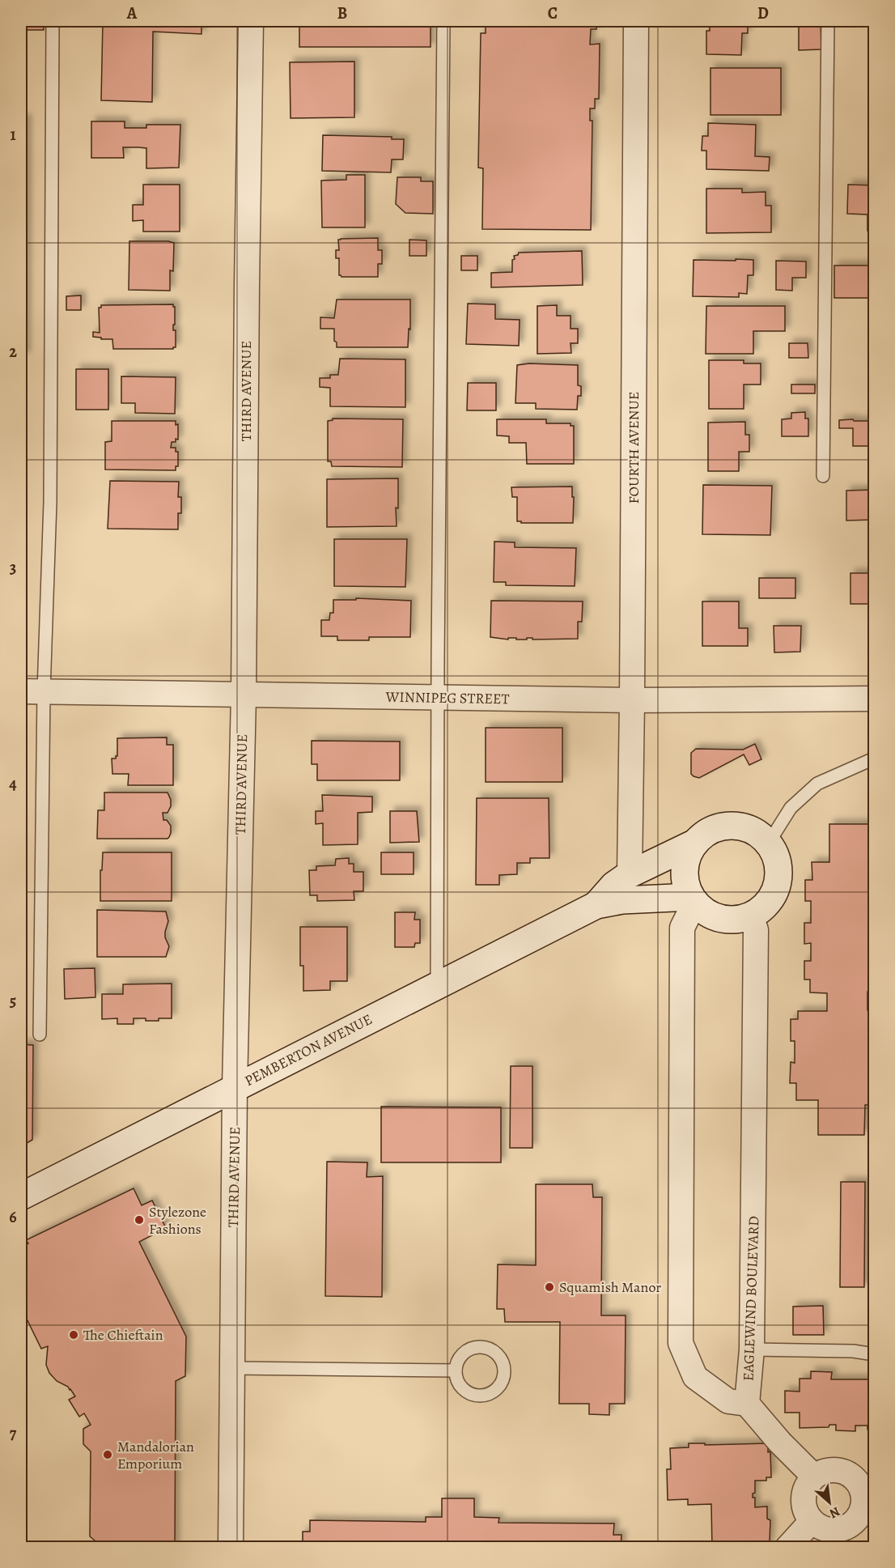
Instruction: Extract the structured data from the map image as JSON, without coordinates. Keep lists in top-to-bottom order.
{
  "streets": {
    "street": [
      "THIRD AVENUE",
      "FOURTH AVENUE",
      "WINNIPEG STREET",
      "PEMBERTON AVENUE",
      "EAGLEWIND BOULEVARD"
    ]
  },
  "crossings": [
    ["THIRD AVENUE", "WINNIPEG STREET"],
    ["THIRD AVENUE", "PEMBERTON AVENUE"],
    ["FOURTH AVENUE", "WINNIPEG STREET"],
    ["FOURTH AVENUE", "PEMBERTON AVENUE"],
    ["PEMBERTON AVENUE", "EAGLEWIND BOULEVARD"]
  ],
  "places": [
    "Stylezone Fashions",
    "Squamish Manor",
    "The Chieftain",
    "Mandalorian Emporium"
  ],
  "north": "bottom right",
  "grid": {
    "columns": [
      "A",
      "B",
      "C",
      "D"
    ],
    "rows": [
      "1",
      "2",
      "3",
      "4",
      "5",
      "6",
      "7"
    ]
  }
}
